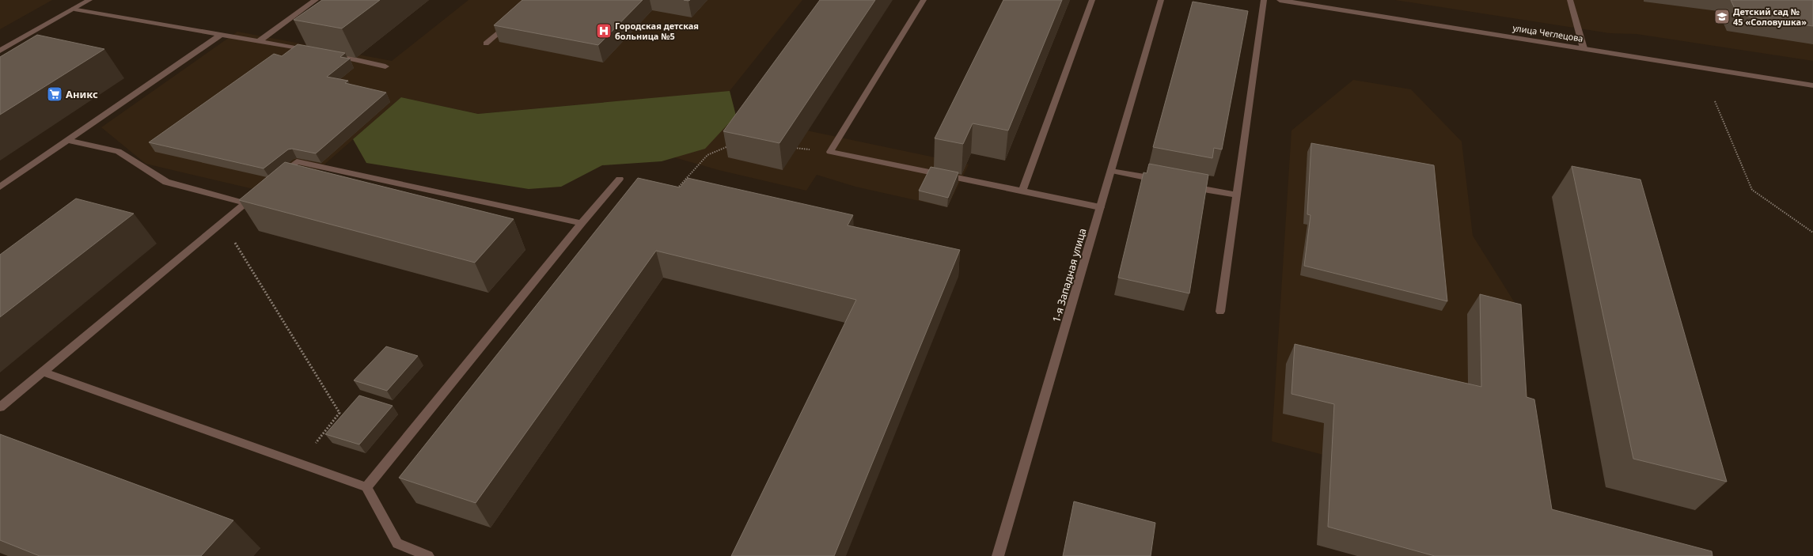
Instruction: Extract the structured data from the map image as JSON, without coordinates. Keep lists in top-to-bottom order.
{
  "streets": {
    "street": ["улица Чеглецова", "1-я Западная улица"]
  },
  "places": {
    "school or university": ["Детский сад № 45 «Соловушка»"],
    "hospital": ["Городская детская больница №5"],
    "supermarket": ["Аникс"]
  }
}
